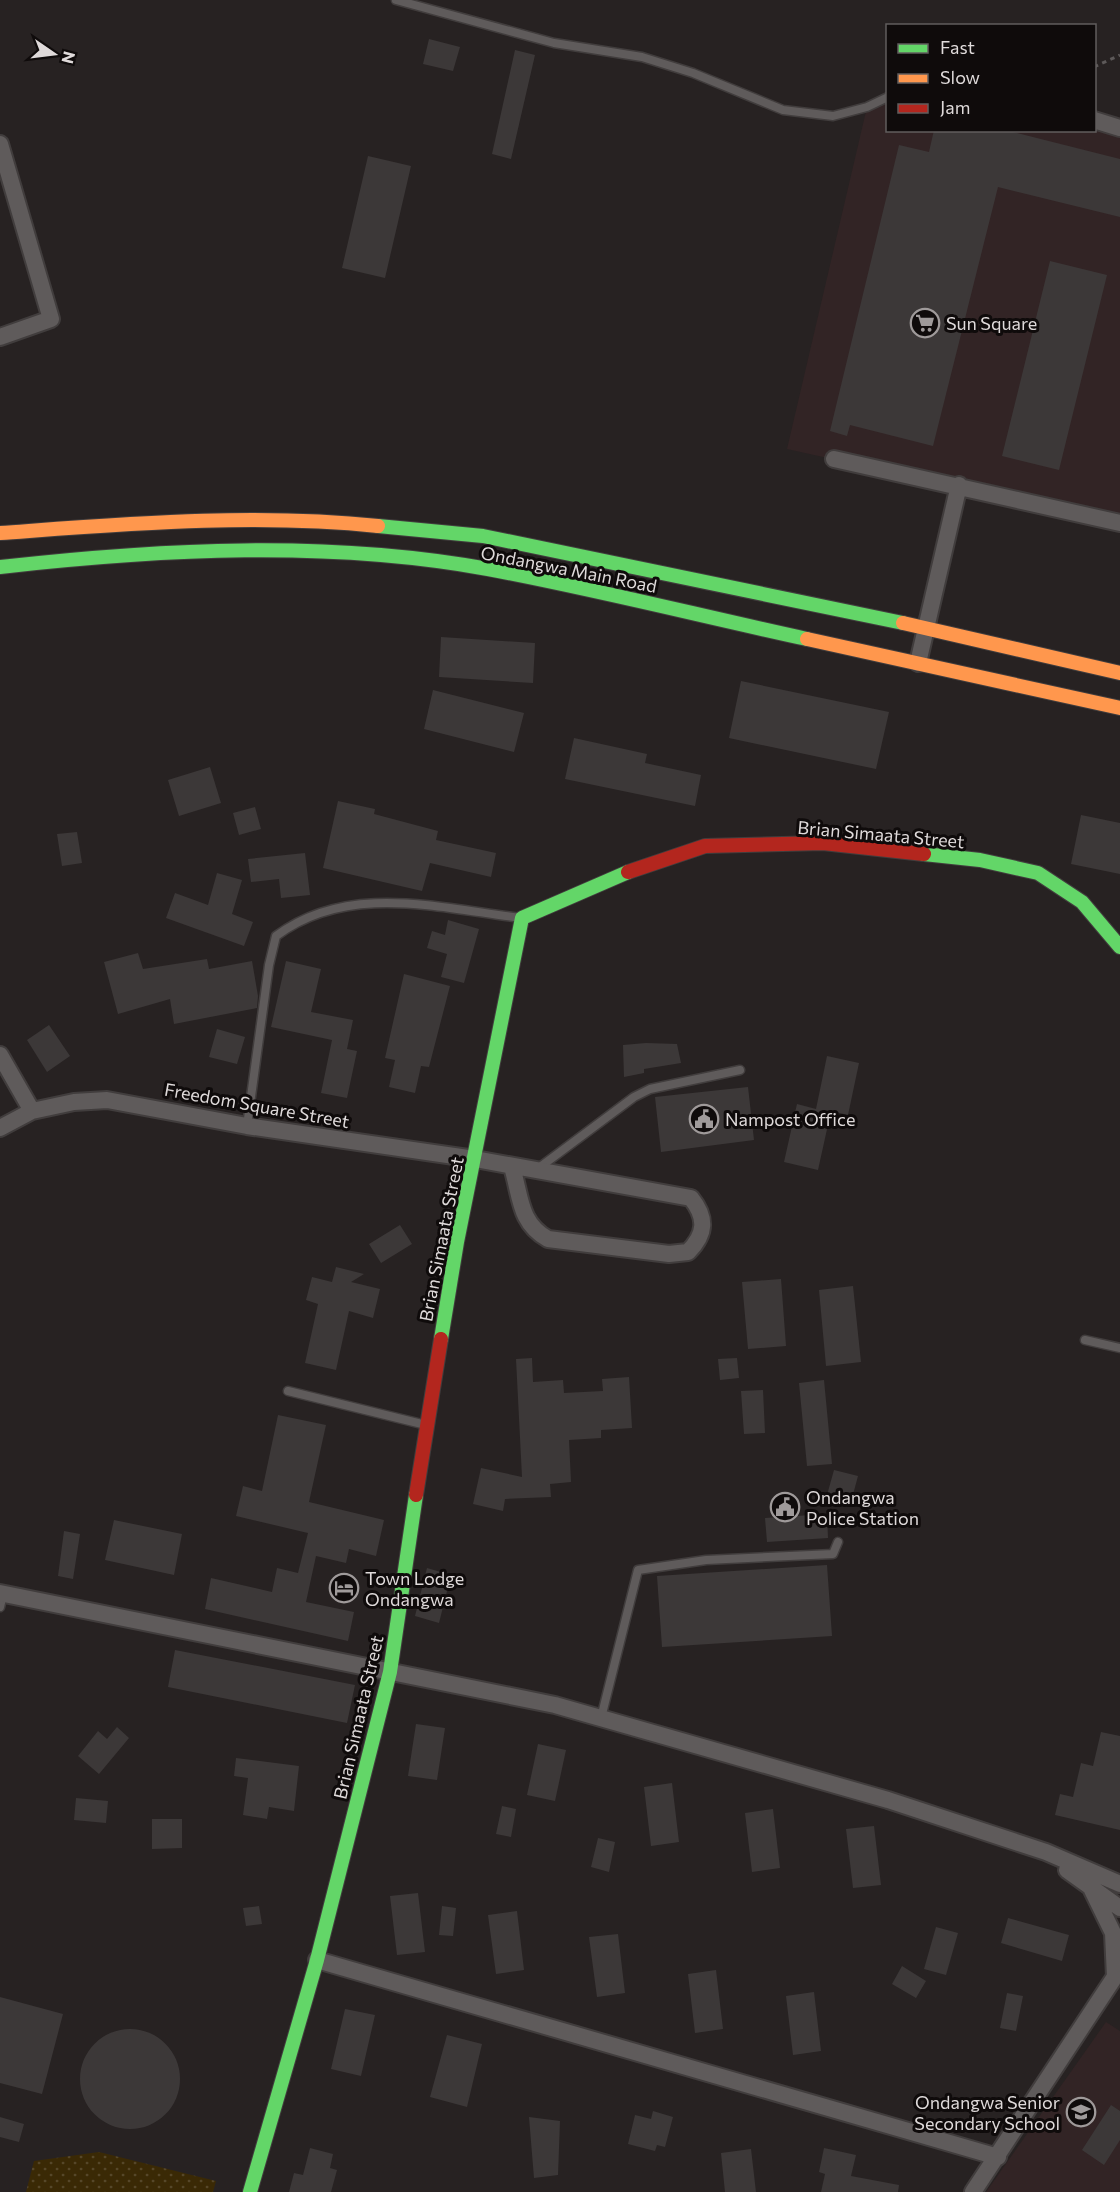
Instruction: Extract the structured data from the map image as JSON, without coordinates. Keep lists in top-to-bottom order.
{
  "streets": {
    "main road": ["Ondangwa Main Road", "Brian Simaata Street"],
    "street": ["Freedom Square Street"]
  },
  "crossings": [
    ["Brian Simaata Street", "Freedom Square Street"]
  ],
  "places": {
    "supermarket": ["Sun Square"],
    "public building": ["Nampost Office", "Ondangwa Police Station"],
    "hotel": ["Town Lodge Ondangwa"],
    "school or university": ["Ondangwa Senior Secondary School"]
  },
  "legend": ["Fast", "Slow", "Jam"],
  "north": "right"
}
